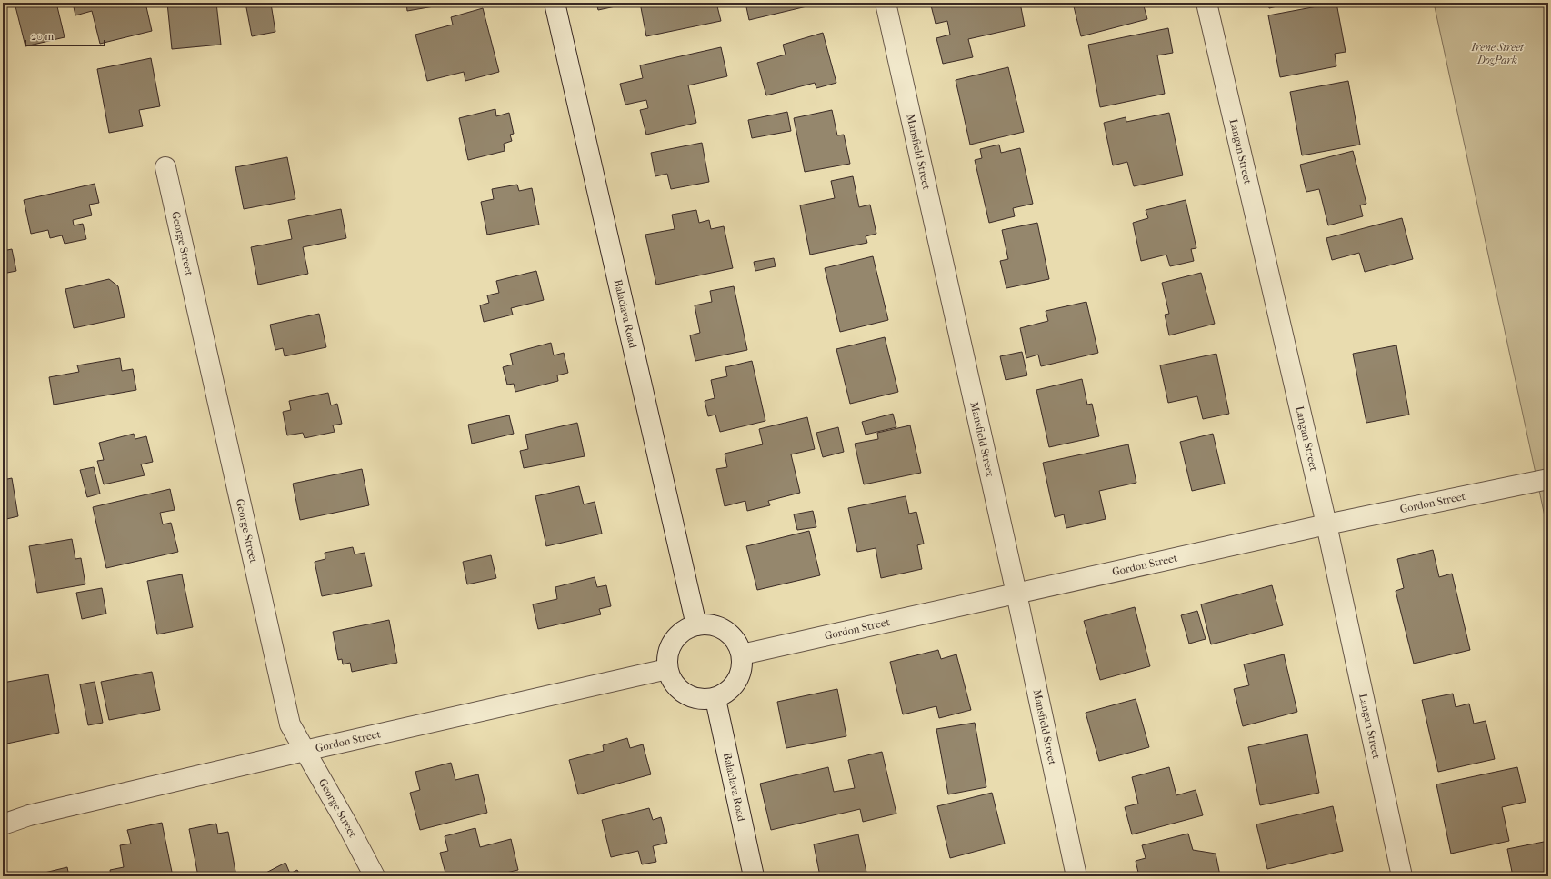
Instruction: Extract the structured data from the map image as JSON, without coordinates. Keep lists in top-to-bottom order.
{
  "streets": {
    "street": [
      "Mansfield Street",
      "Langan Street",
      "George Street",
      "Balaclava Road",
      "Gordon Street"
    ]
  },
  "crossings": [
    ["Mansfield Street", "Gordon Street"],
    ["Langan Street", "Gordon Street"],
    ["George Street", "Gordon Street"],
    ["Balaclava Road", "Gordon Street"]
  ],
  "parks": ["Irene Street DogPark"],
  "scale_bar": "20 m"
}
